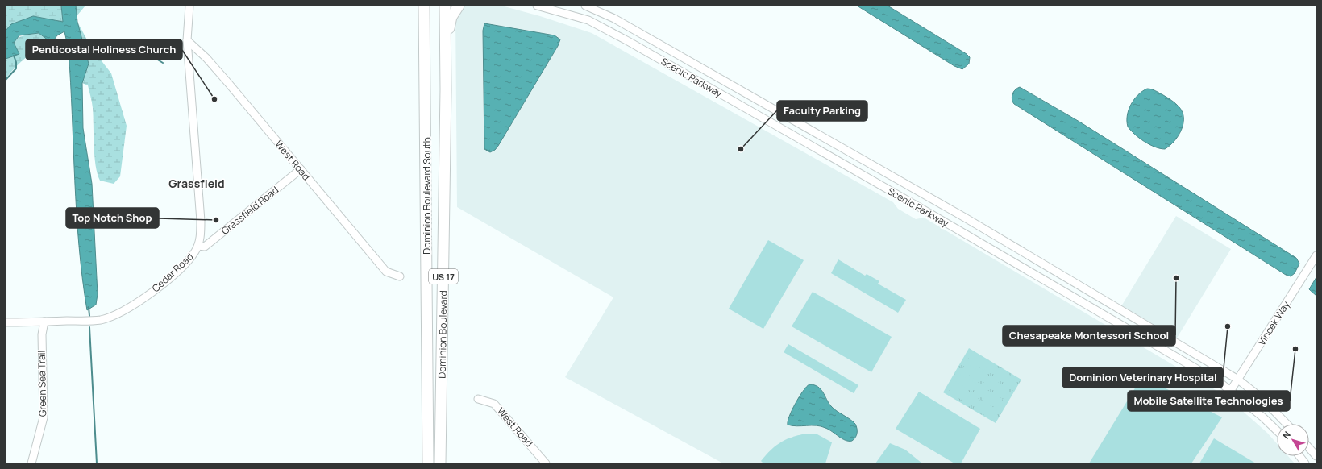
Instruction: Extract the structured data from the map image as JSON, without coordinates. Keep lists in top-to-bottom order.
{
  "streets": {
    "highway": ["Dominion Boulevard South", "US 17", "Dominion Boulevard"],
    "street": [
      "Scenic Parkway",
      "West Road",
      "Grassfield Road",
      "Cedar Road",
      "Vincek Way",
      "Green Sea Trail"
    ]
  },
  "crossings": [
    ["Scenic Parkway", "Vincek Way"],
    ["West Road", "Grassfield Road"],
    ["West Road", "Cedar Road"],
    ["Grassfield Road", "Cedar Road"],
    ["Cedar Road", "Green Sea Trail"],
    ["US 17", "Dominion Boulevard"]
  ],
  "districts": ["Grassfield"],
  "places": [
    "Penticostal Holiness Church",
    "Faculty Parking",
    "Top Notch Shop",
    "Chesapeake Montessori School",
    "Dominion Veterinary Hospital",
    "Mobile Satellite Technologies"
  ],
  "north": "top left"
}
